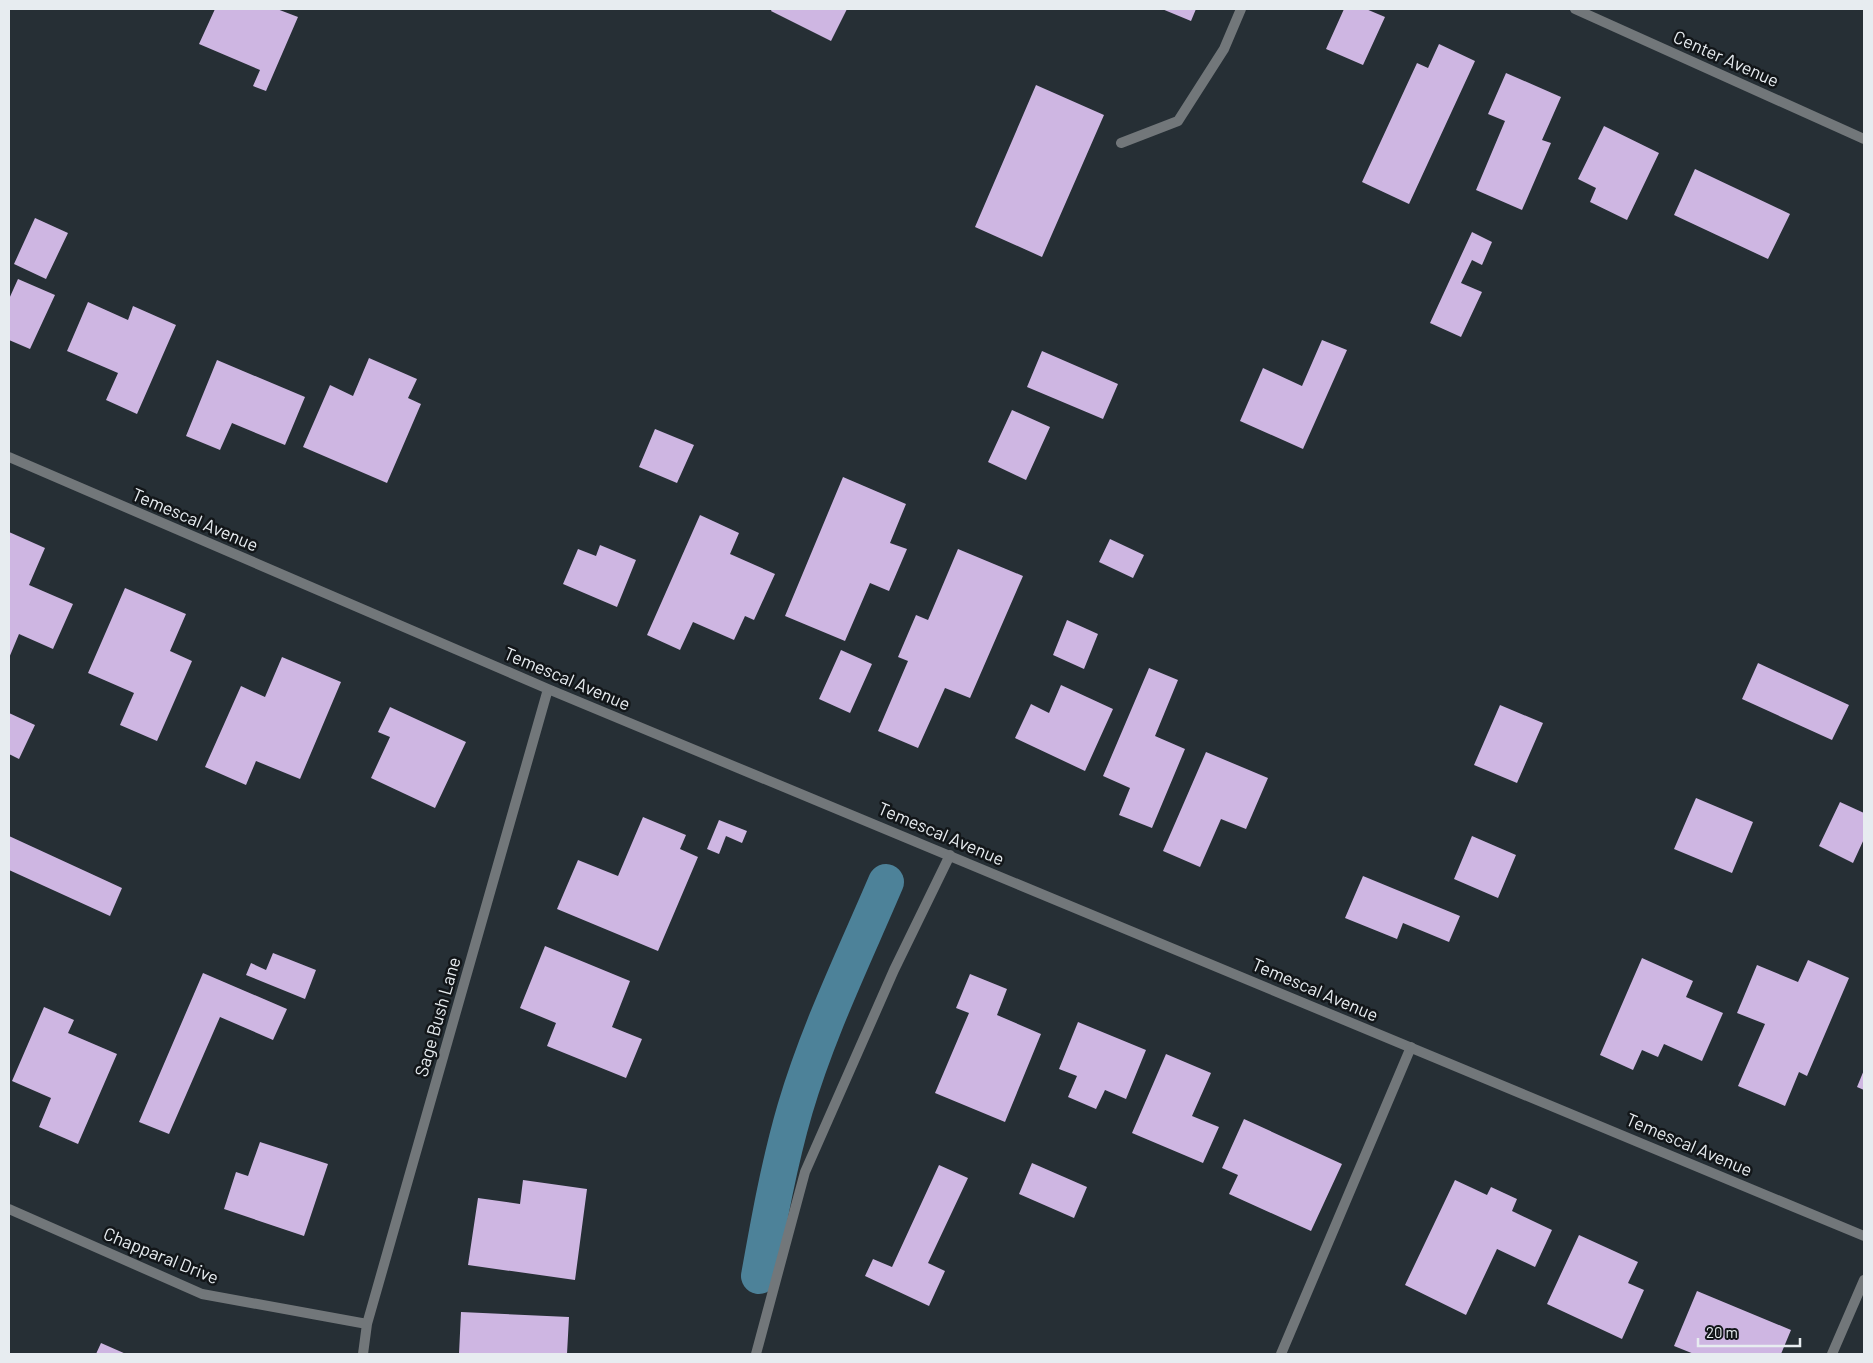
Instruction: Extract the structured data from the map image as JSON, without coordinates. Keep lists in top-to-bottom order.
{
  "streets": {
    "street": [
      "Center Avenue",
      "Temescal Avenue",
      "Sage Bush Lane",
      "Chapparal Drive"
    ]
  },
  "crossings": [
    ["Temescal Avenue", "Sage Bush Lane"],
    ["Sage Bush Lane", "Chapparal Drive"]
  ],
  "scale_bar": "20 m"
}
